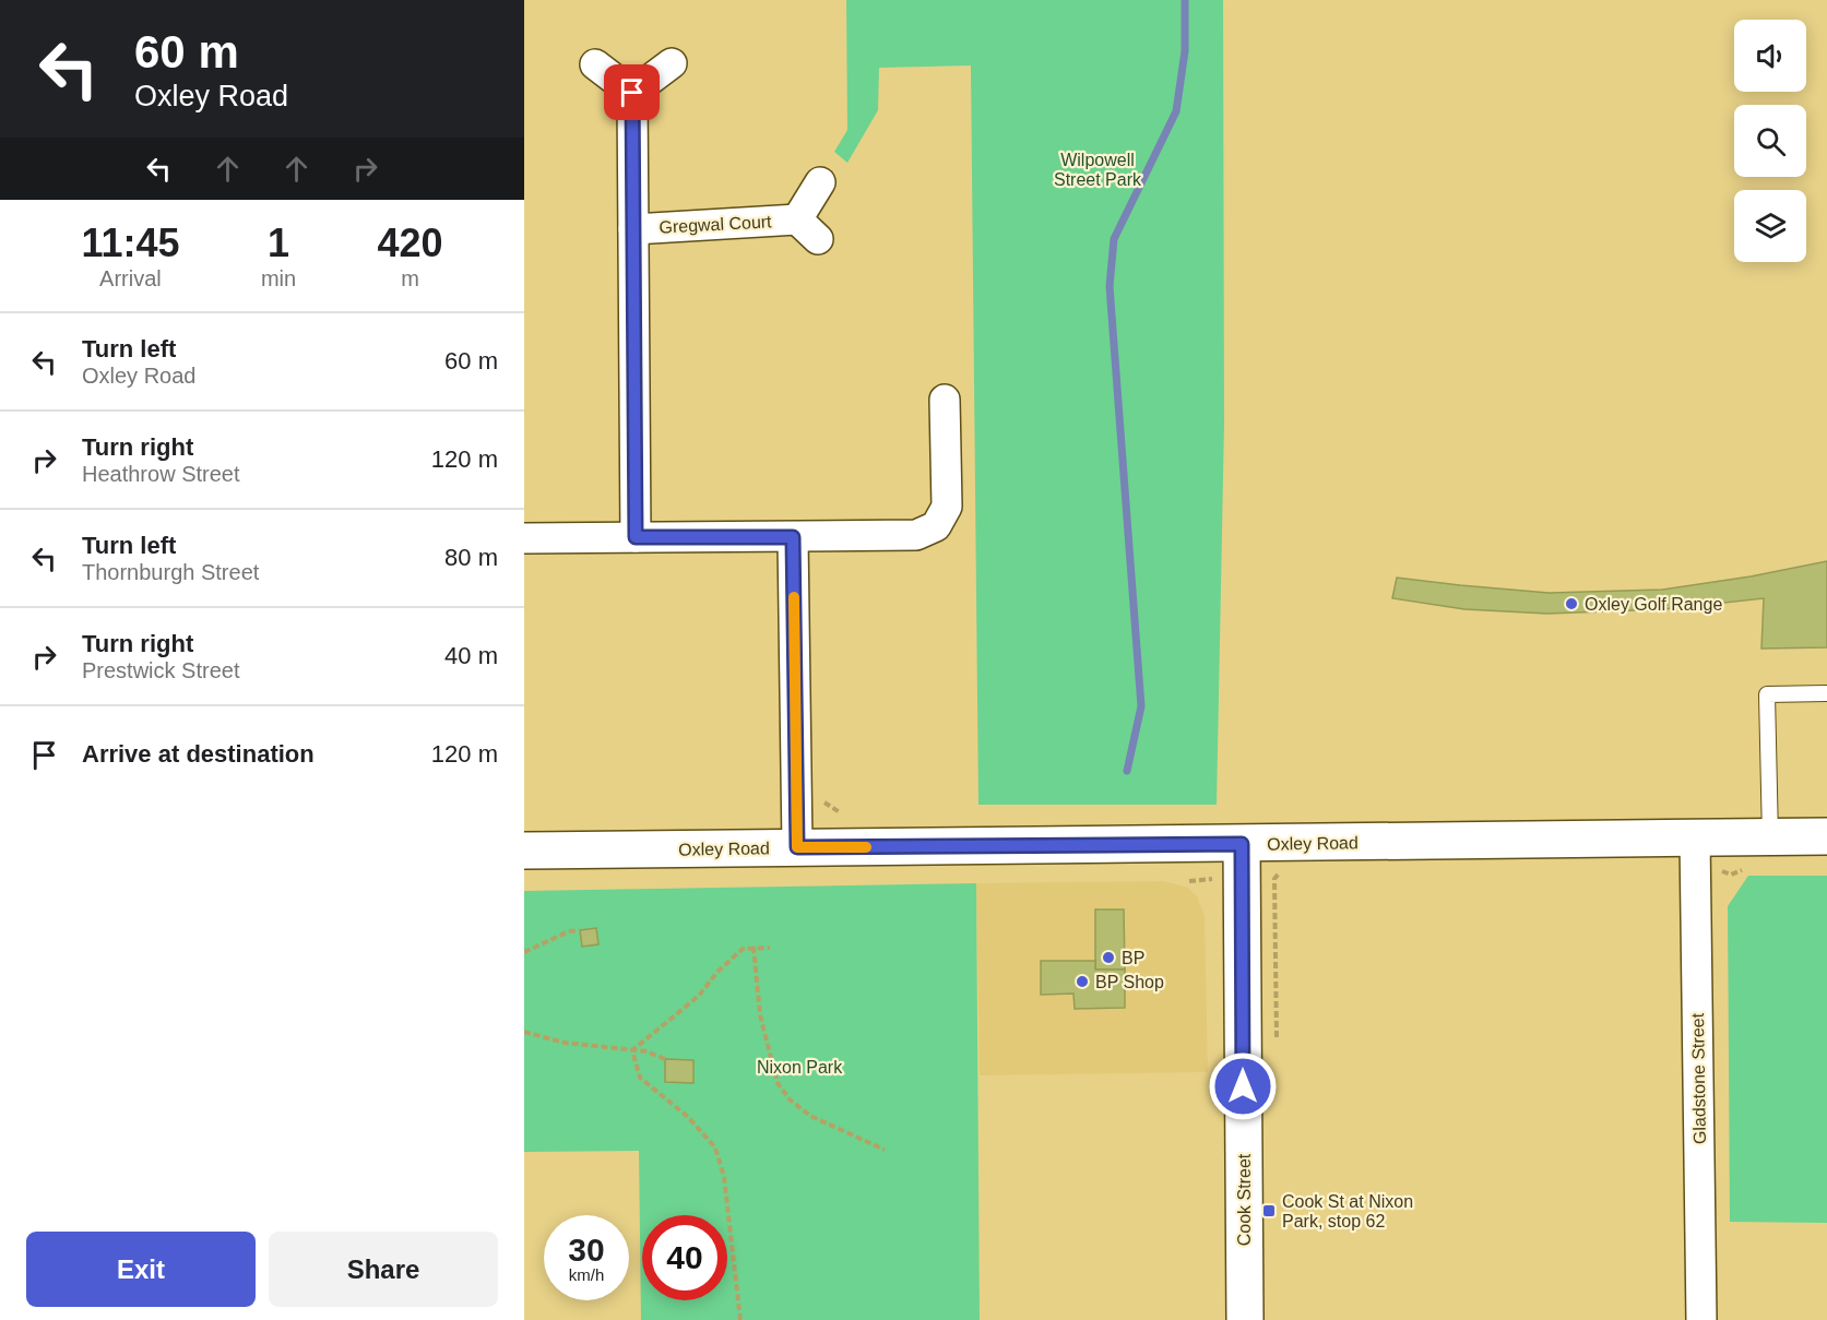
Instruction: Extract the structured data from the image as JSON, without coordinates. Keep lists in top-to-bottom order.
{
  "streets": {
    "main road": ["Oxley Road", "Cook Street"],
    "street": ["Gregwal Court", "Gladstone Street"]
  },
  "crossings": [
    ["Oxley Road", "Gladstone Street"],
    ["Oxley Road", "Cook Street"]
  ],
  "parks": ["Wilpowell Street Park", "Nixon Park"],
  "places": {
    "other": ["Oxley Golf Range", "BP", "BP Shop"],
    "transit": ["Cook St at Nixon Park, stop 62"]
  },
  "page": {
    "turn": ["60 m", "Oxley Road"],
    "eta": [
      "11:45",
      "Arrival",
      "1",
      "min",
      "420",
      "m"
    ],
    "list": [
      {
        "name": "Turn left",
        "note": "Oxley Road",
        "value": "60 m"
      },
      {
        "name": "Turn right",
        "note": "Heathrow Street",
        "value": "120 m"
      },
      {
        "name": "Turn left",
        "note": "Thornburgh Street",
        "value": "80 m"
      },
      {
        "name": "Turn right",
        "note": "Prestwick Street",
        "value": "40 m"
      },
      {
        "name": "Arrive at destination",
        "value": "120 m"
      }
    ],
    "speed": "30 km/h",
    "limit": "40",
    "buttons": ["Exit", "Share"]
  }
}
